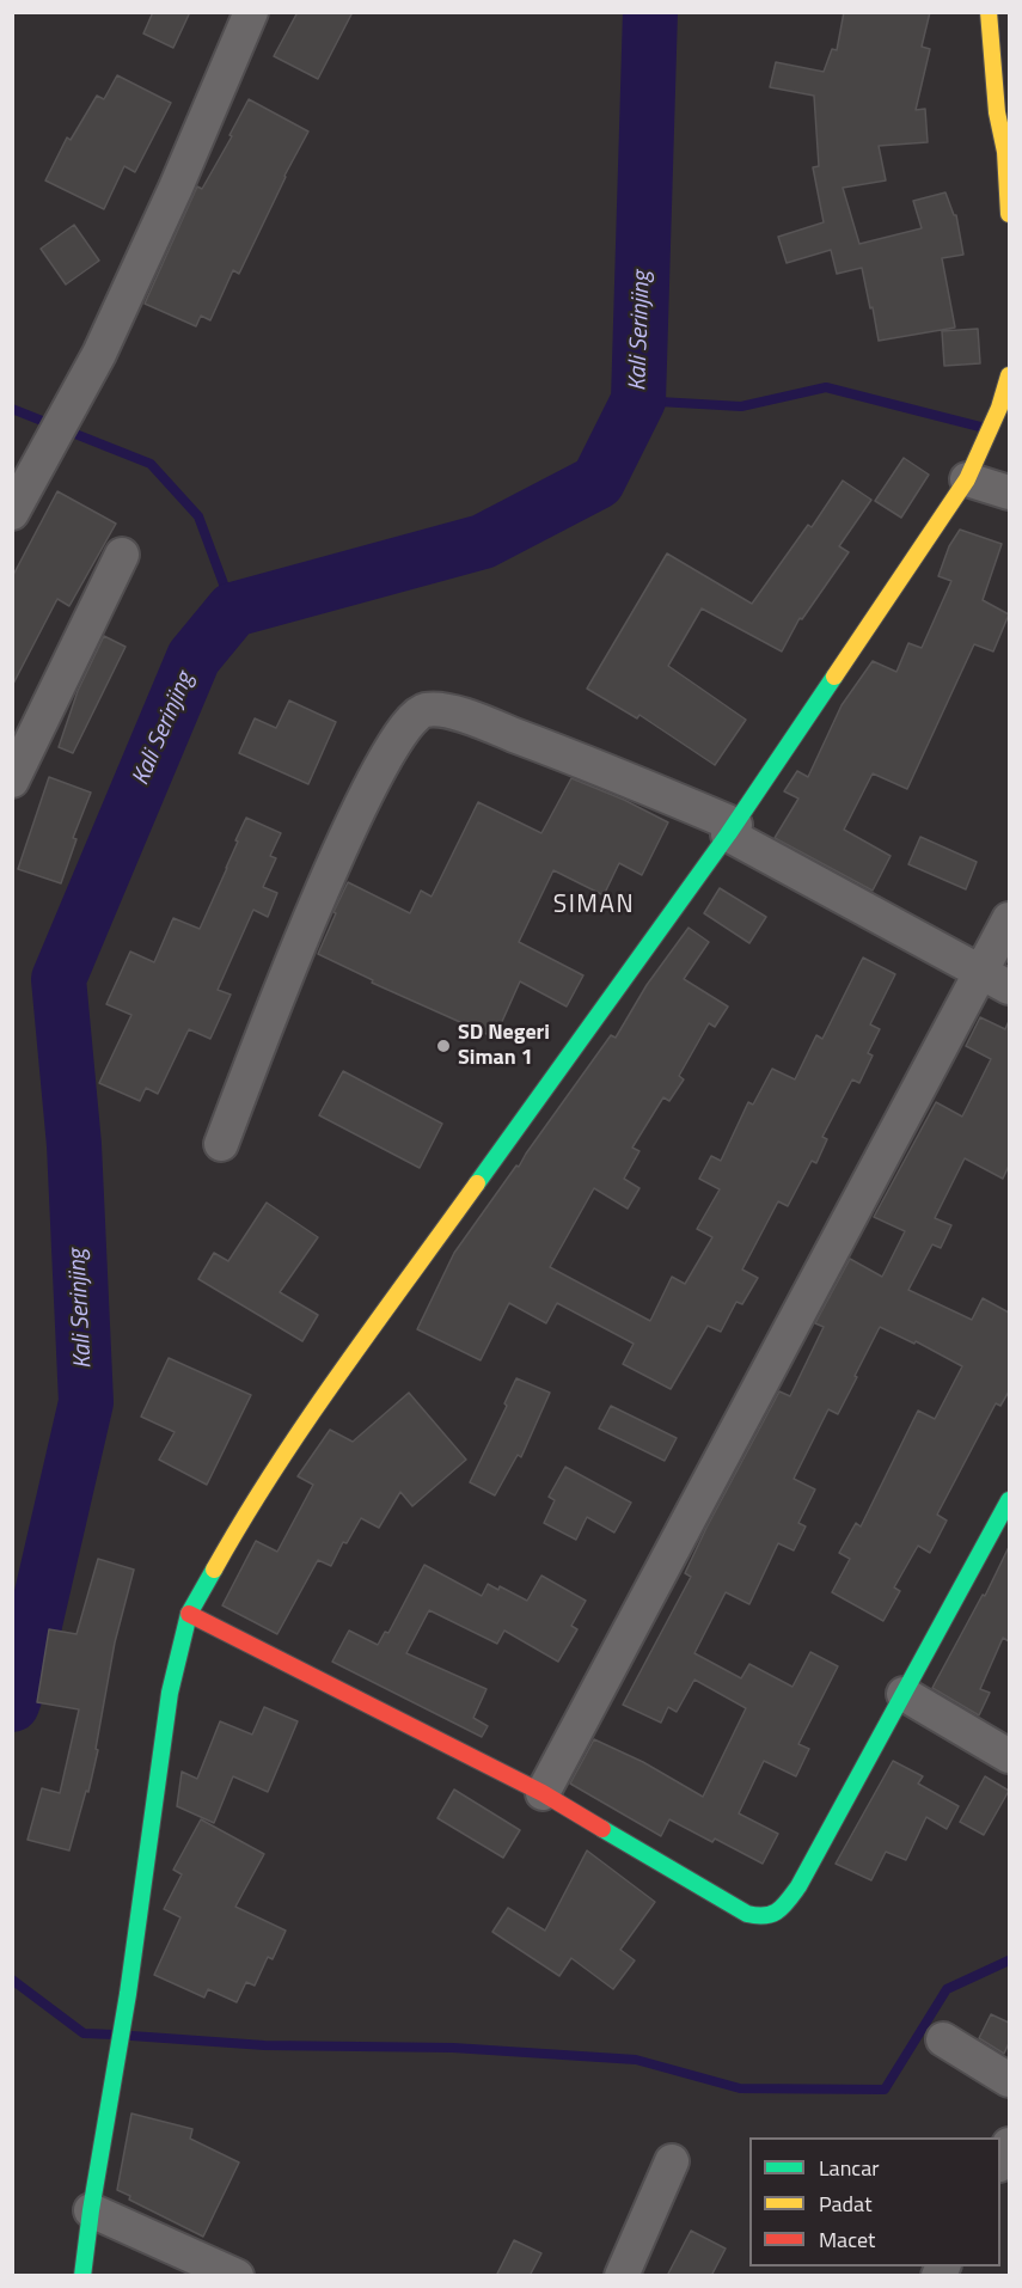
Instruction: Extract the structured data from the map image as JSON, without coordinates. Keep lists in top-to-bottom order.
{
  "districts": ["SIMAN"],
  "water": ["Kali Serinjing"],
  "places": ["SD Negeri Siman 1"],
  "legend": ["Lancar", "Padat", "Macet"]
}
